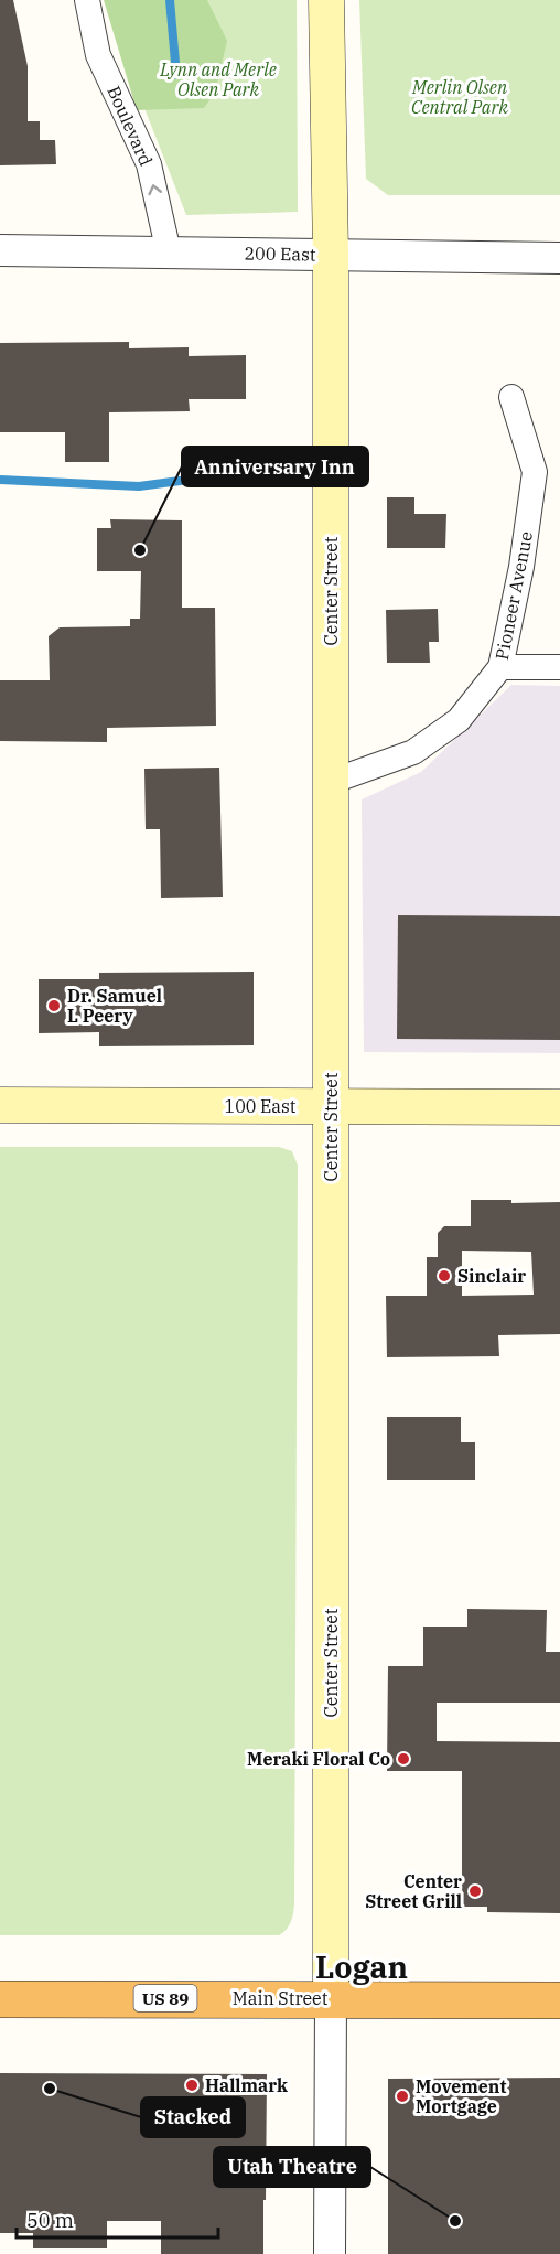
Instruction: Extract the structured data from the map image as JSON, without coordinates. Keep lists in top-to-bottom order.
{
  "streets": {
    "highway": ["US 89", "Main Street"],
    "main road": ["Center Street", "100 East"],
    "street": ["Boulevard", "200 East", "Pioneer Avenue"]
  },
  "crossings": [
    ["Boulevard", "200 East"],
    ["200 East", "Center Street"],
    ["Center Street", "Pioneer Avenue"],
    ["Center Street", "100 East"],
    ["Center Street", "Main Street"]
  ],
  "one_way": ["Boulevard"],
  "districts": ["Logan"],
  "parks": ["Lynn and Merle Olsen Park", "Merlin Olsen Central Park"],
  "places": [
    "Anniversary Inn",
    "Dr. Samuel L Peery",
    "Sinclair",
    "Meraki Floral Co",
    "Center Street Grill",
    "Hallmark",
    "Stacked",
    "Movement Mortgage",
    "Utah Theatre"
  ],
  "scale_bar": "50 m"
}
